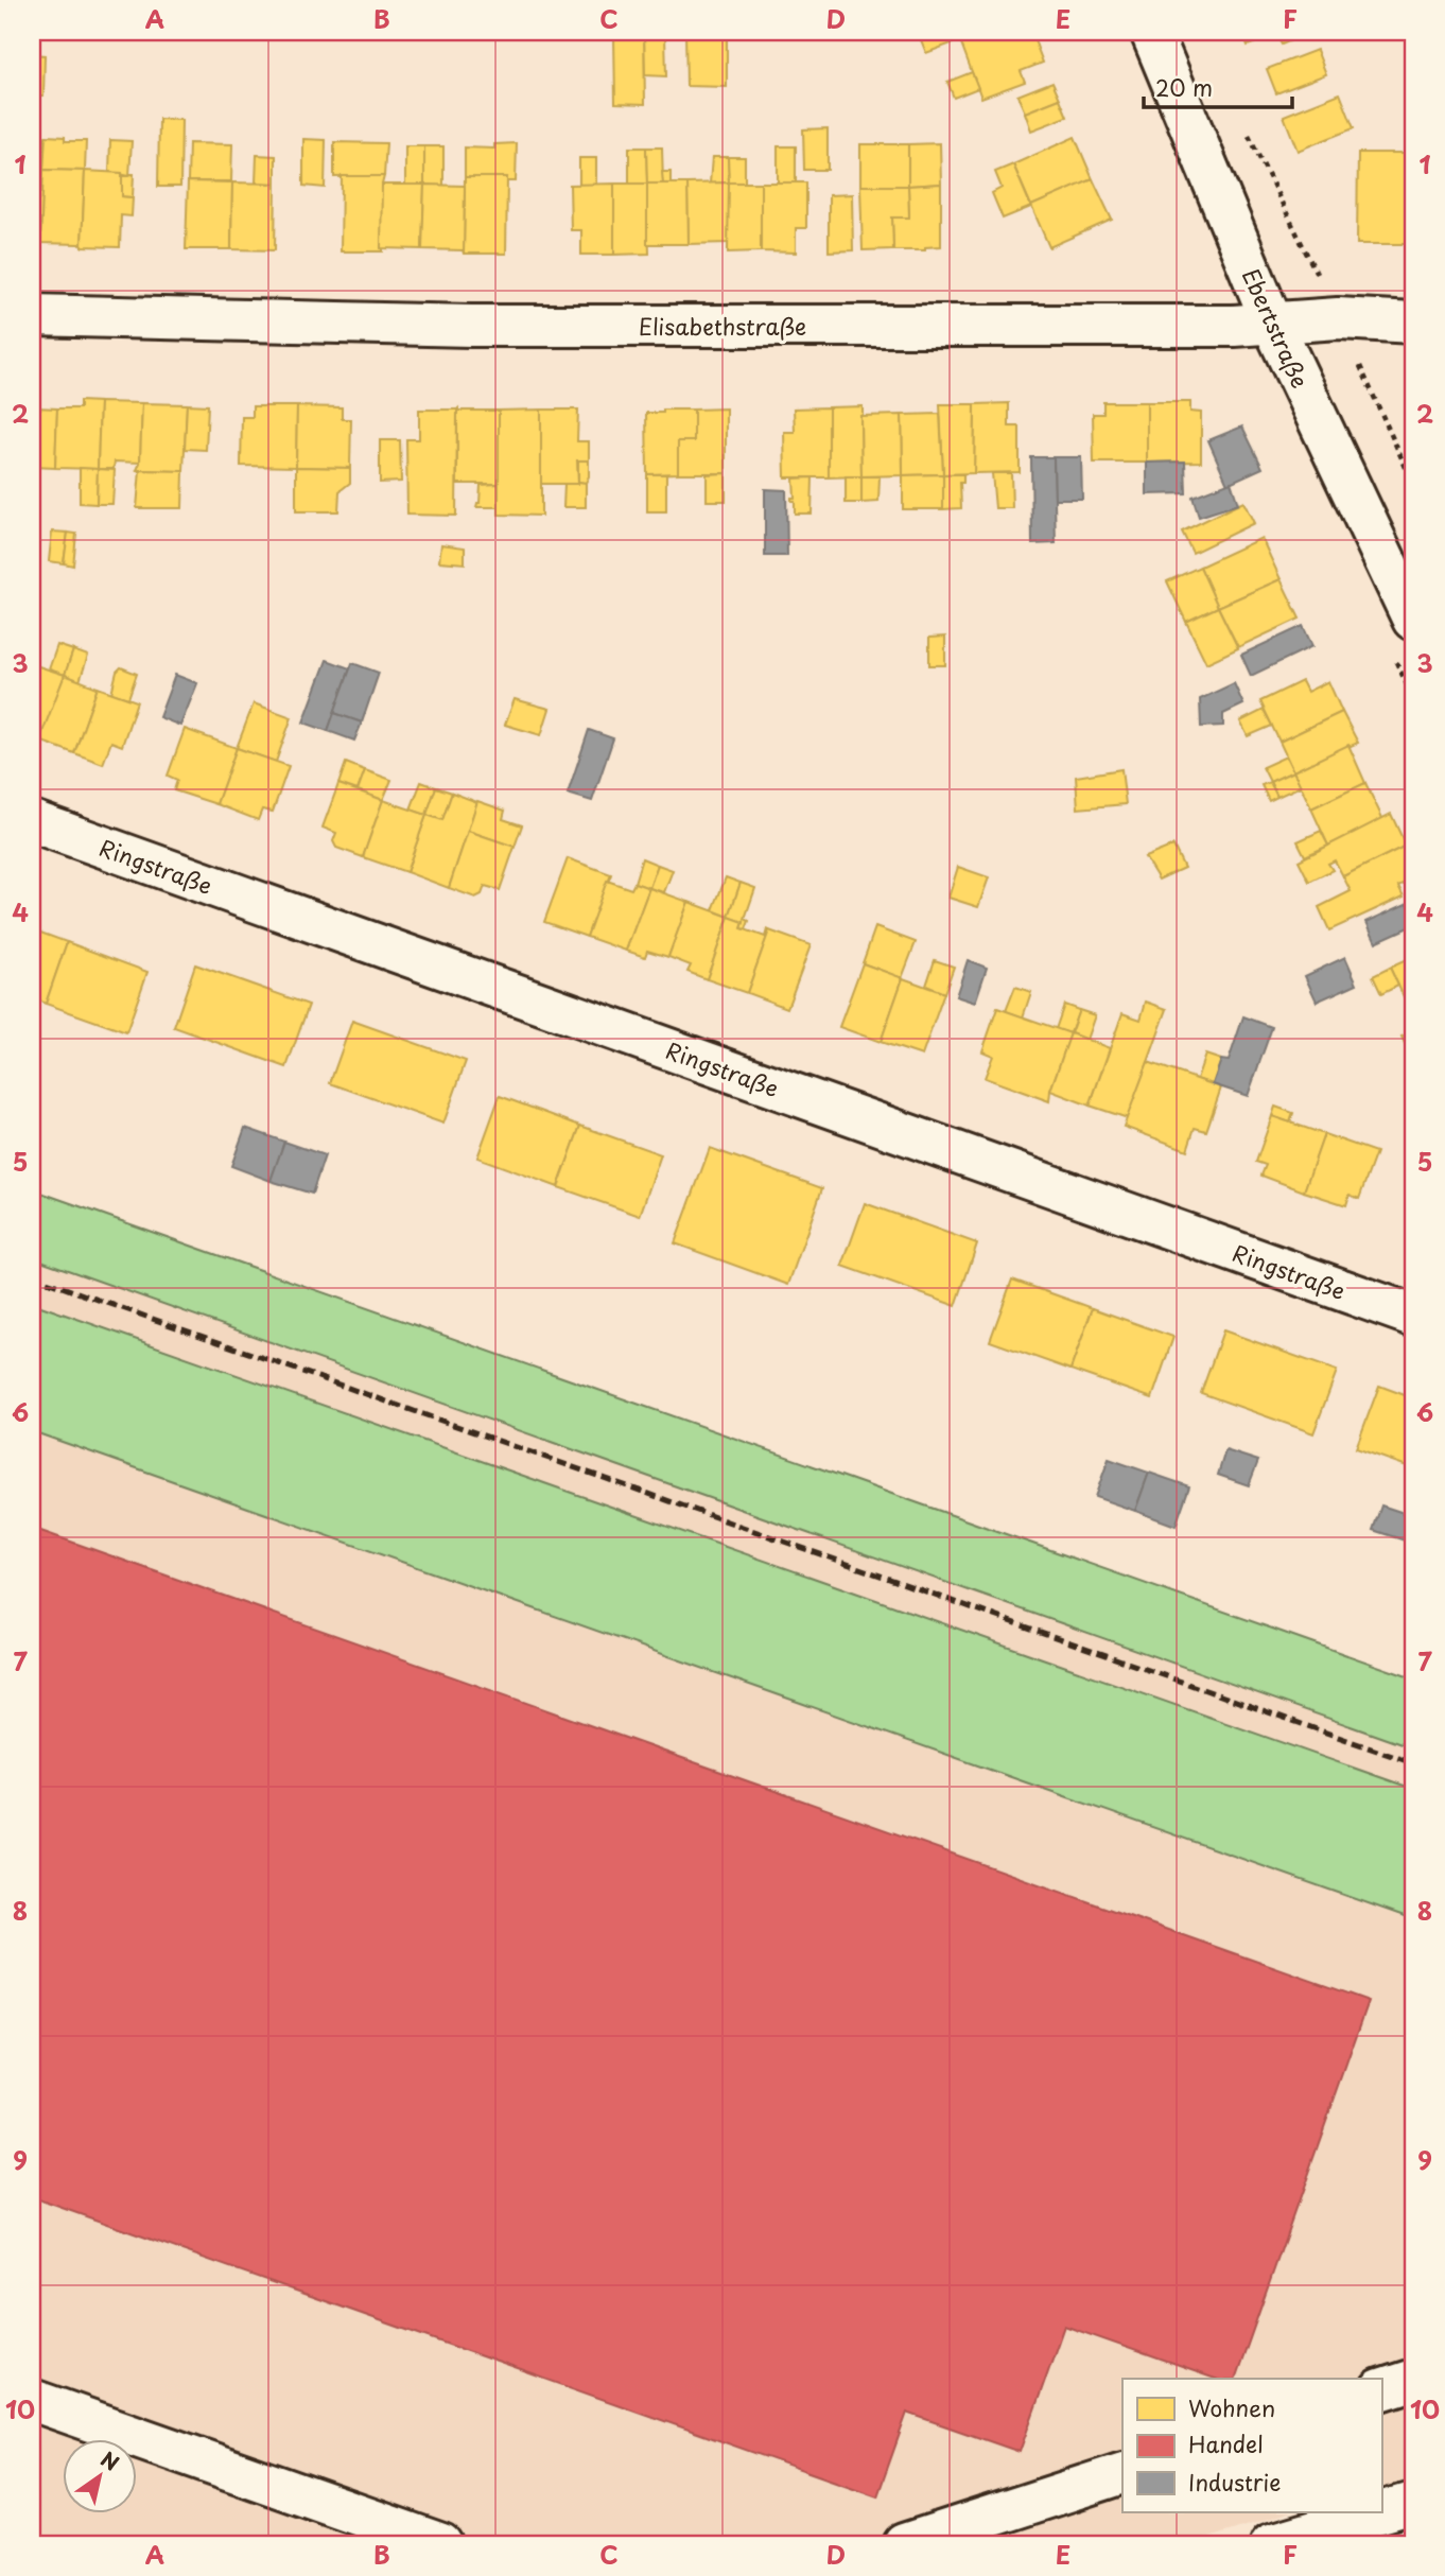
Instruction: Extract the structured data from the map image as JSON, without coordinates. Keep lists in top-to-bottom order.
{
  "streets": {
    "street": ["Elisabethstraße", "Ebertstraße", "Ringstraße"]
  },
  "crossings": [
    ["Elisabethstraße", "Ebertstraße"]
  ],
  "legend": ["Wohnen", "Handel", "Industrie"],
  "scale_bar": "20 m",
  "north": "top right",
  "grid": {
    "columns": [
      "A",
      "B",
      "C",
      "D",
      "E",
      "F"
    ],
    "rows": [
      "1",
      "2",
      "3",
      "4",
      "5",
      "6",
      "7",
      "8",
      "9",
      "10"
    ]
  }
}
